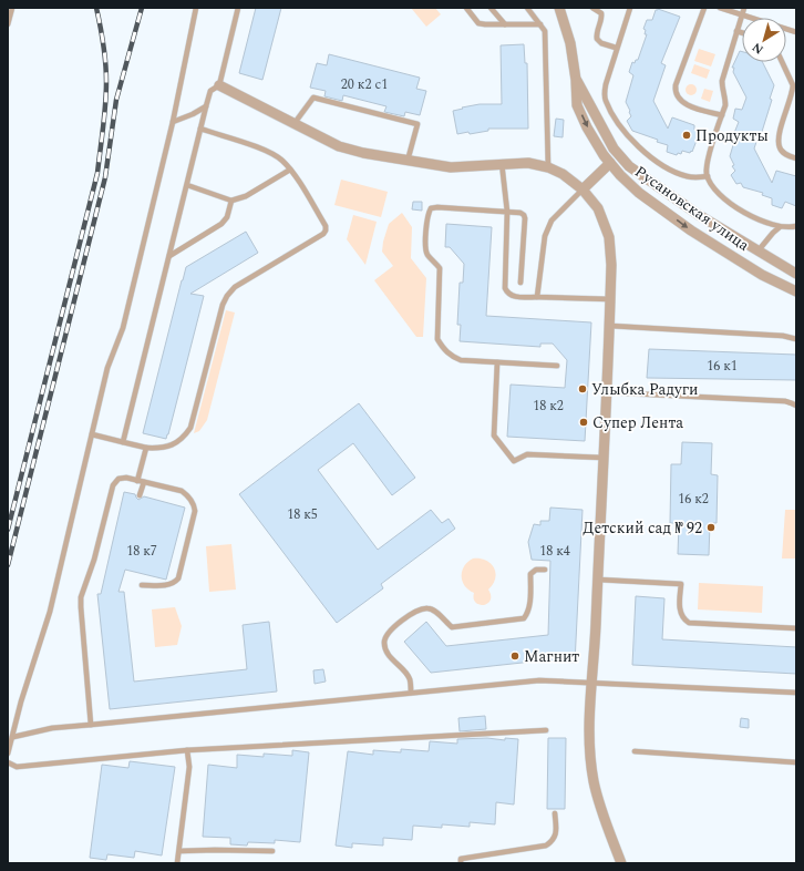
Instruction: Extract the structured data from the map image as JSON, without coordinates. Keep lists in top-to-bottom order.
{
  "streets": {
    "street": ["Русановская улица"]
  },
  "places": [
    "Продукты",
    "Улыбка Радуги",
    "Супер Лента",
    "Детский сад № 92",
    "Магнит"
  ],
  "house_numbers": [
    "20 к2 с1",
    "16 к1",
    "18 к2",
    "16 к2",
    "18 к5",
    "18 к7",
    "18 к4"
  ],
  "north": "bottom left"
}
